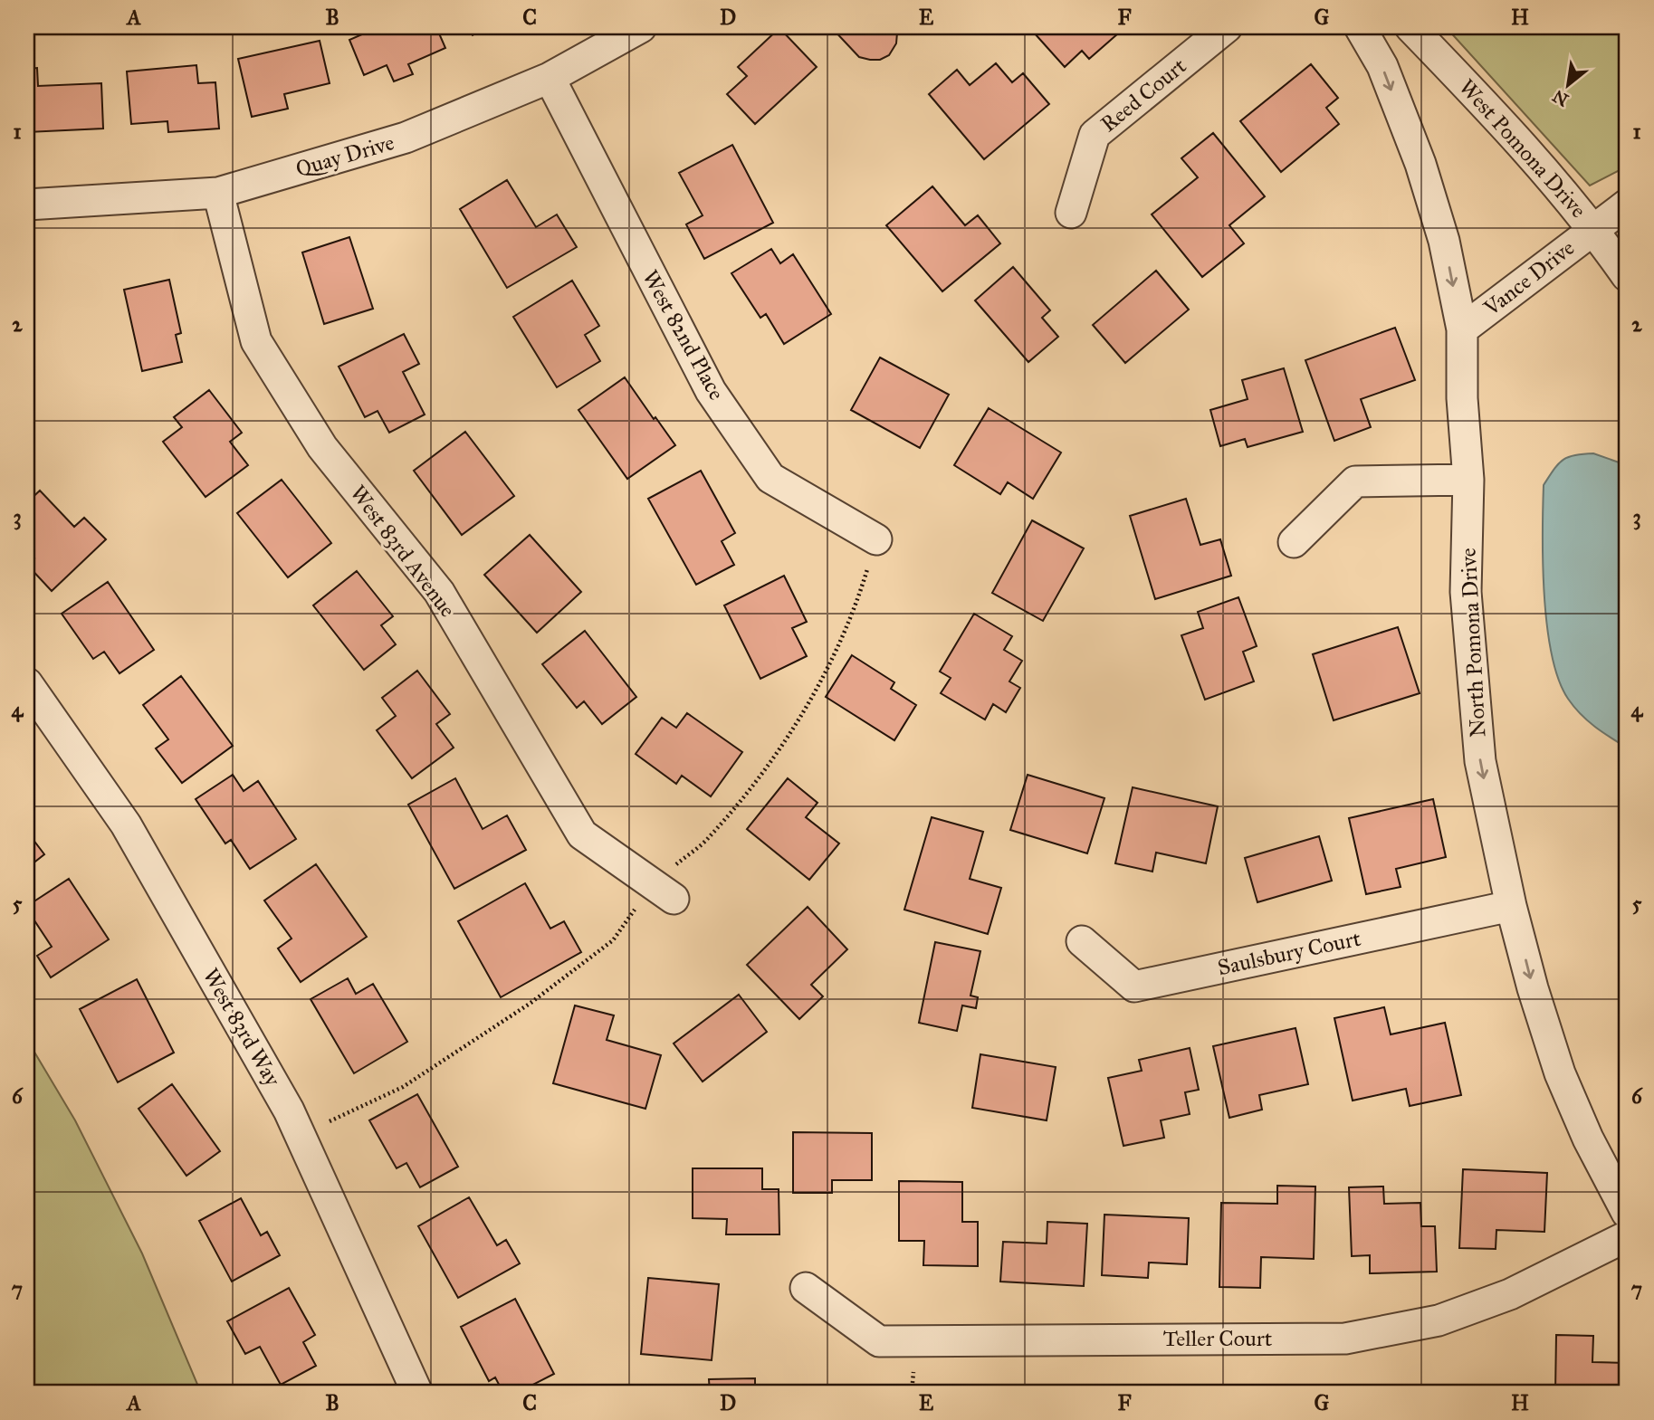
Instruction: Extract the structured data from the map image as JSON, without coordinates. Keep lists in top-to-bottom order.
{
  "streets": {
    "street": [
      "Reed Court",
      "West Pomona Drive",
      "Quay Drive",
      "Vance Drive",
      "West 82nd Place",
      "West 83rd Avenue",
      "North Pomona Drive",
      "Saulsbury Court",
      "West 83rd Way",
      "Teller Court"
    ]
  },
  "crossings": [
    ["West Pomona Drive", "Vance Drive"],
    ["Quay Drive", "West 82nd Place"],
    ["Quay Drive", "West 83rd Avenue"],
    ["Vance Drive", "North Pomona Drive"],
    ["North Pomona Drive", "Saulsbury Court"]
  ],
  "one_way": ["North Pomona Drive"],
  "north": "bottom left",
  "grid": {
    "columns": [
      "A",
      "B",
      "C",
      "D",
      "E",
      "F",
      "G",
      "H"
    ],
    "rows": [
      "1",
      "2",
      "3",
      "4",
      "5",
      "6",
      "7"
    ]
  }
}
